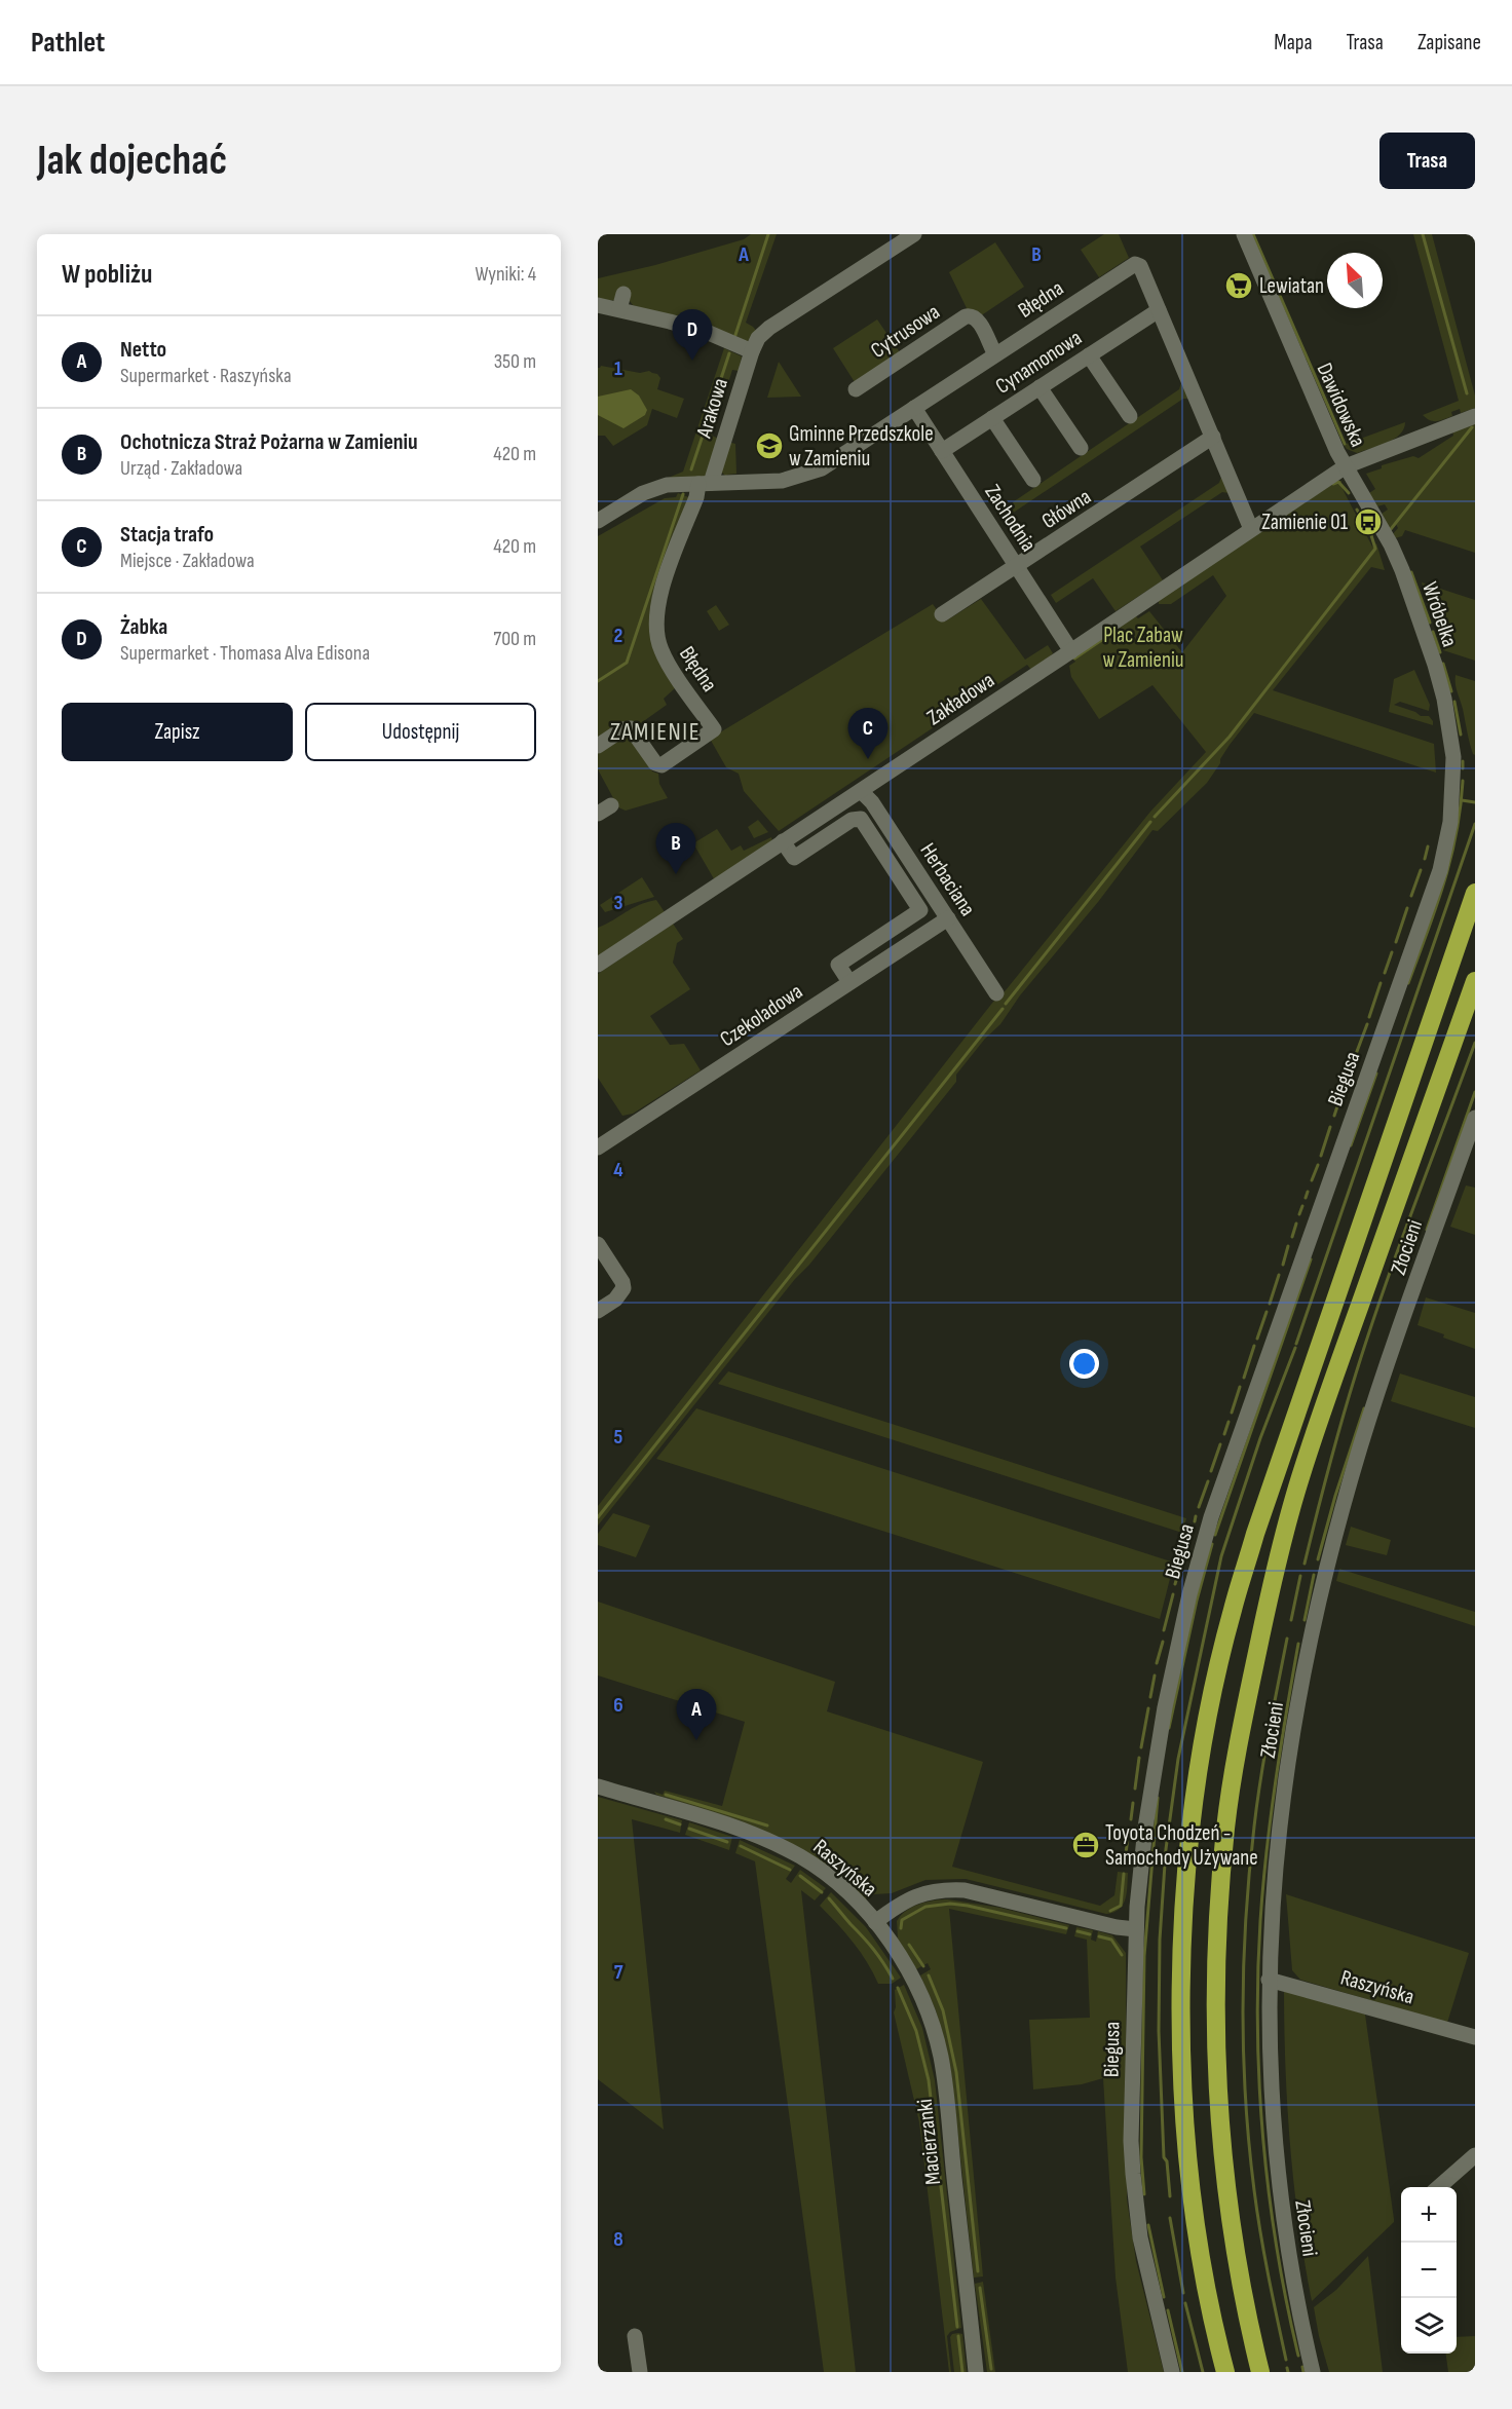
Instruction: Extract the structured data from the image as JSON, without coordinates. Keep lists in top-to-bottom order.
{
  "streets": {
    "street": [
      "Błędna",
      "Cytrusowa",
      "Cynamonowa",
      "Dawidowska",
      "Arakowa",
      "Główna",
      "Zachodnia",
      "Wróbelka",
      "Zakładowa",
      "Herbaciana",
      "Czekoladowa",
      "Biegusa",
      "Złocieni",
      "Raszyńska",
      "Macierzanki"
    ]
  },
  "crossings": [
    ["Błędna", "Cytrusowa"],
    ["Błędna", "Cynamonowa"],
    ["Błędna", "Arakowa"],
    ["Błędna", "Główna"],
    ["Błędna", "Zachodnia"],
    ["Błędna", "Zakładowa"],
    ["Cynamonowa", "Zachodnia"],
    ["Dawidowska", "Wróbelka"],
    ["Dawidowska", "Zakładowa"],
    ["Główna", "Zachodnia"],
    ["Zachodnia", "Zakładowa"],
    ["Wróbelka", "Zakładowa"],
    ["Wróbelka", "Biegusa"],
    ["Zakładowa", "Herbaciana"],
    ["Herbaciana", "Czekoladowa"],
    ["Biegusa", "Raszyńska"],
    ["Złocieni", "Raszyńska"],
    ["Raszyńska", "Macierzanki"]
  ],
  "districts": ["ZAMIENIE"],
  "parks": ["Plac Zabaw w Zamieniu"],
  "places": {
    "supermarket": ["Lewiatan"],
    "school or university": ["Gminne Przedszkole w Zamieniu"],
    "bus stop": ["Zamienie 01"],
    "office": ["Toyota Chodzeń - Samochody Używane"]
  },
  "north": "top left",
  "page": {
    "header": "Pathlet",
    "nav": ["Mapa", "Trasa", "Zapisane"],
    "buttons": [
      "Trasa",
      ["Zapisz", "Udostępnij"]
    ],
    "title": "Jak dojechać",
    "heading": ["W pobliżu", "Wyniki: 4"],
    "pins": [
      "D",
      "C",
      "B",
      "A"
    ],
    "list": [
      {
        "mark": "A",
        "name": "Netto",
        "note": "Supermarket · Raszyńska",
        "value": "350 m"
      },
      {
        "mark": "B",
        "name": "Ochotnicza Straż Pożarna w Zamieniu",
        "note": "Urząd · Zakładowa",
        "value": "420 m"
      },
      {
        "mark": "C",
        "name": "Stacja trafo",
        "note": "Miejsce · Zakładowa",
        "value": "420 m"
      },
      {
        "mark": "D",
        "name": "Żabka",
        "note": "Supermarket · Thomasa Alva Edisona",
        "value": "700 m"
      }
    ],
    "map_buttons": ["+", "−"]
  },
  "grid": {
    "columns": ["A", "B"],
    "rows": [
      "1",
      "2",
      "3",
      "4",
      "5",
      "6",
      "7",
      "8"
    ]
  }
}
